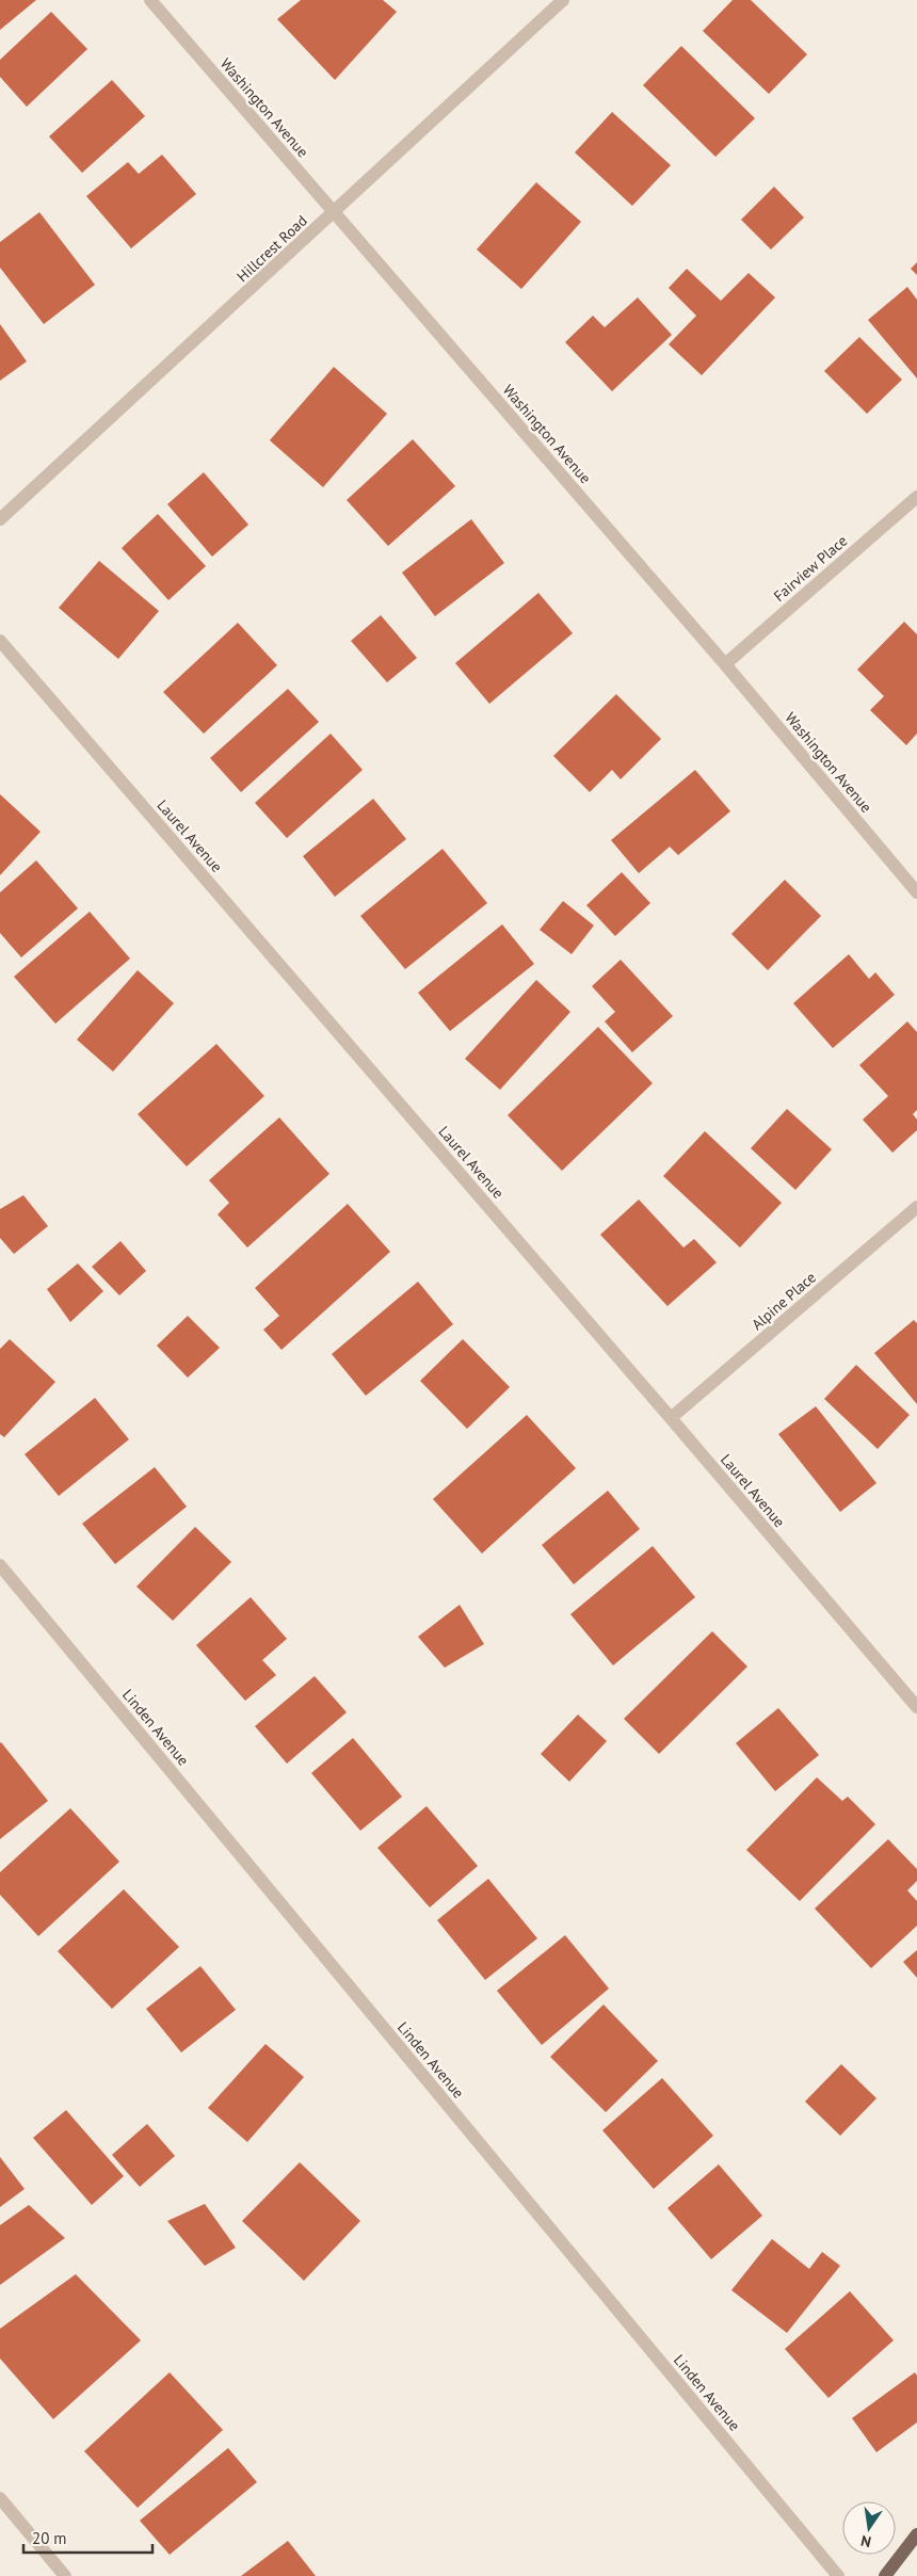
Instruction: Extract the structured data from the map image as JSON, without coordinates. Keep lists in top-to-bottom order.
{
  "streets": {
    "street": [
      "Washington Avenue",
      "Hillcrest Road",
      "Fairview Place",
      "Laurel Avenue",
      "Alpine Place",
      "Linden Avenue"
    ]
  },
  "crossings": [
    ["Washington Avenue", "Hillcrest Road"],
    ["Washington Avenue", "Fairview Place"],
    ["Laurel Avenue", "Alpine Place"]
  ],
  "scale_bar": "20 m",
  "north": "bottom"
}
